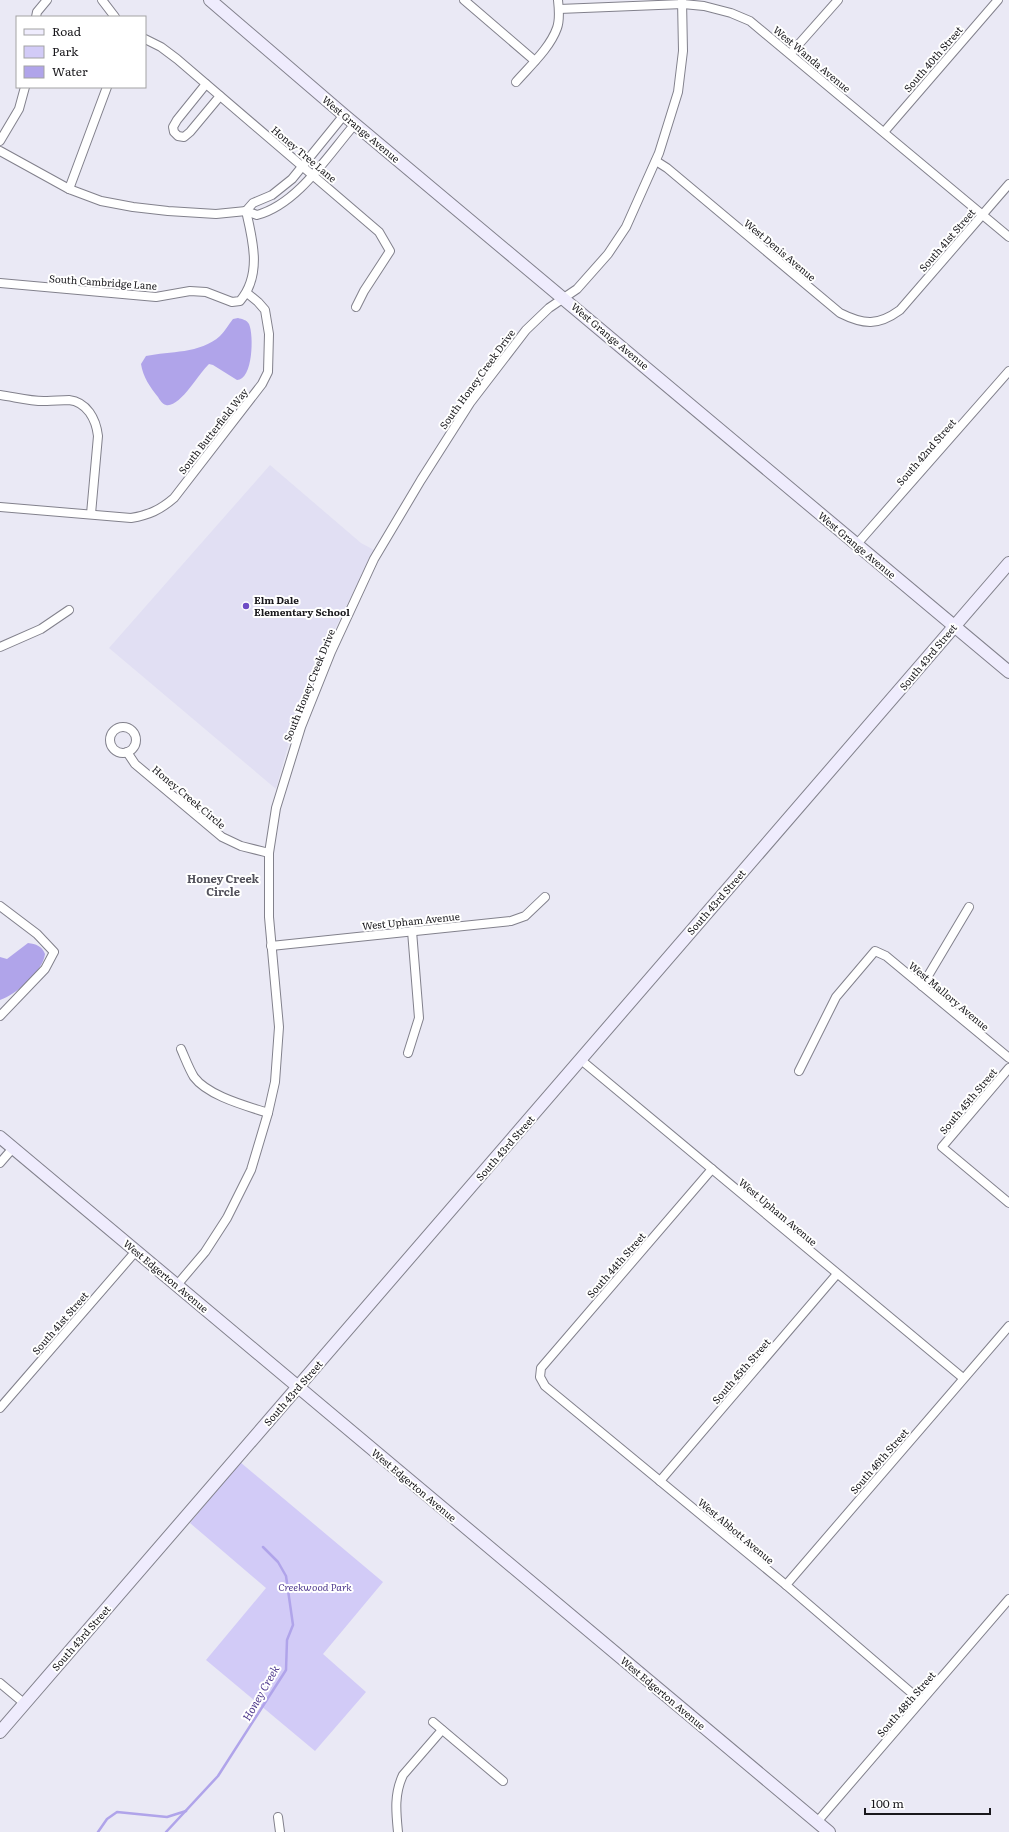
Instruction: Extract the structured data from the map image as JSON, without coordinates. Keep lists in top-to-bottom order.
{
  "streets": {
    "street": [
      "West Wanda Avenue",
      "South 40th Street",
      "West Grange Avenue",
      "Honey Tree Lane",
      "South 41st Street",
      "West Denis Avenue",
      "South Cambridge Lane",
      "South Honey Creek Drive",
      "South Butterfield Way",
      "South 42nd Street",
      "South 43rd Street",
      "Honey Creek Circle",
      "West Upham Avenue",
      "West Mallory Avenue",
      "South 45th Street",
      "South 44th Street",
      "West Edgerton Avenue",
      "South 46th Street",
      "West Abbott Avenue",
      "South 48th Street"
    ]
  },
  "crossings": [
    ["West Wanda Avenue", "South 40th Street"],
    ["West Wanda Avenue", "South 41st Street"],
    ["West Wanda Avenue", "South Honey Creek Drive"],
    ["West Grange Avenue", "South Honey Creek Drive"],
    ["West Grange Avenue", "South 42nd Street"],
    ["West Grange Avenue", "South 43rd Street"],
    ["South 41st Street", "West Denis Avenue"],
    ["South 41st Street", "West Edgerton Avenue"],
    ["West Denis Avenue", "South Honey Creek Drive"],
    ["South Cambridge Lane", "South Butterfield Way"],
    ["South Honey Creek Drive", "Honey Creek Circle"],
    ["South Honey Creek Drive", "West Upham Avenue"],
    ["South Honey Creek Drive", "West Edgerton Avenue"],
    ["South 43rd Street", "West Upham Avenue"],
    ["South 43rd Street", "West Edgerton Avenue"],
    ["West Upham Avenue", "South 45th Street"],
    ["West Upham Avenue", "South 44th Street"],
    ["West Upham Avenue", "South 46th Street"],
    ["South 45th Street", "West Abbott Avenue"],
    ["South 44th Street", "West Abbott Avenue"],
    ["West Edgerton Avenue", "South 48th Street"],
    ["South 46th Street", "West Abbott Avenue"],
    ["West Abbott Avenue", "South 48th Street"]
  ],
  "districts": ["Honey Creek Circle"],
  "water": ["Honey Creek"],
  "parks": ["Creekwood Park"],
  "places": ["Elm Dale Elementary School"],
  "legend": ["Road", "Park", "Water"],
  "scale_bar": "100 m"
}
